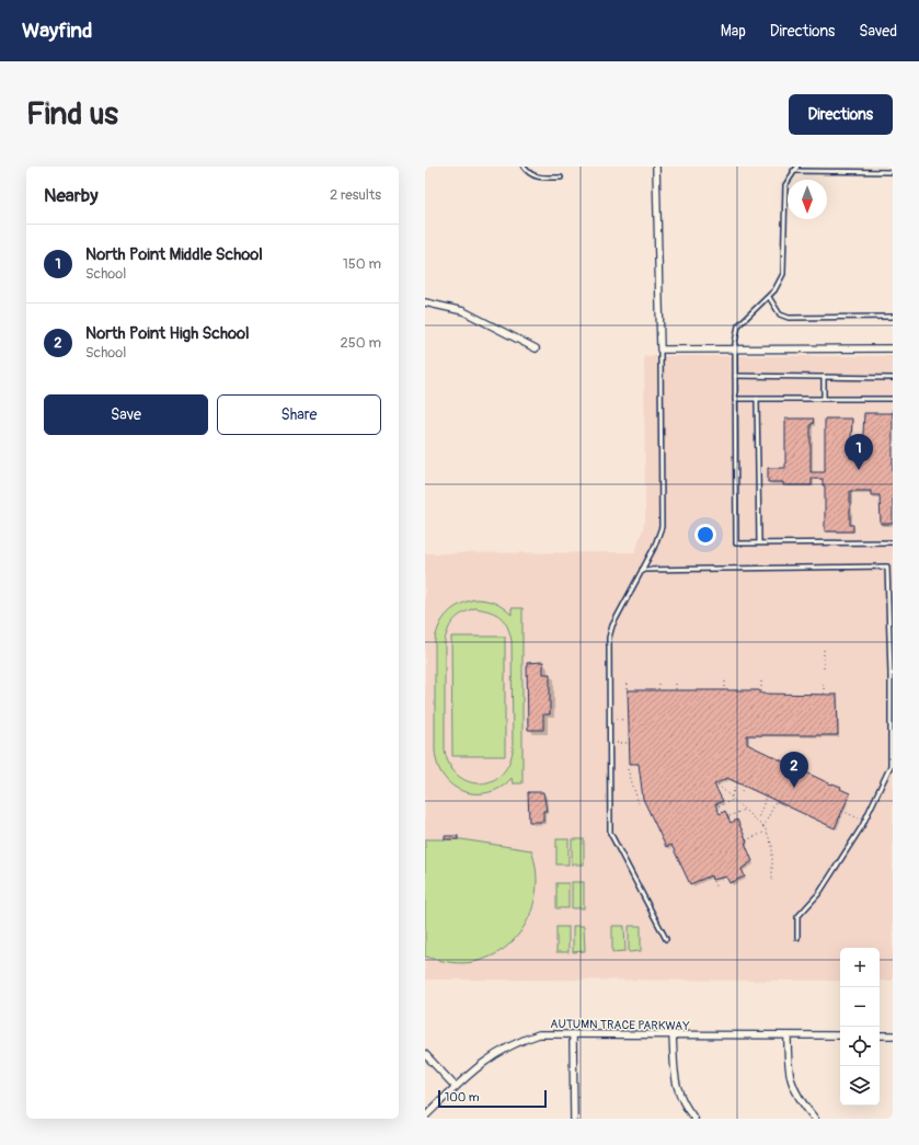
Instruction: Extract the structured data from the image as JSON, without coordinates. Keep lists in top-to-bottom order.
{
  "streets": {
    "street": ["AUTUMN TRACE PARKWAY"]
  },
  "scale_bar": "100 m",
  "north": "bottom",
  "page": {
    "header": "Wayfind",
    "nav": ["Map", "Directions", "Saved"],
    "buttons": [
      "Directions",
      ["Save", "Share"]
    ],
    "title": "Find us",
    "heading": ["Nearby", "2 results"],
    "list": [
      {
        "mark": "1",
        "name": "North Point Middle School",
        "note": "School",
        "value": "150 m"
      },
      {
        "mark": "2",
        "name": "North Point High School",
        "note": "School",
        "value": "250 m"
      }
    ],
    "pins": ["1", "2"],
    "map_buttons": ["+", "−"],
    "scale": "100 m"
  }
}
